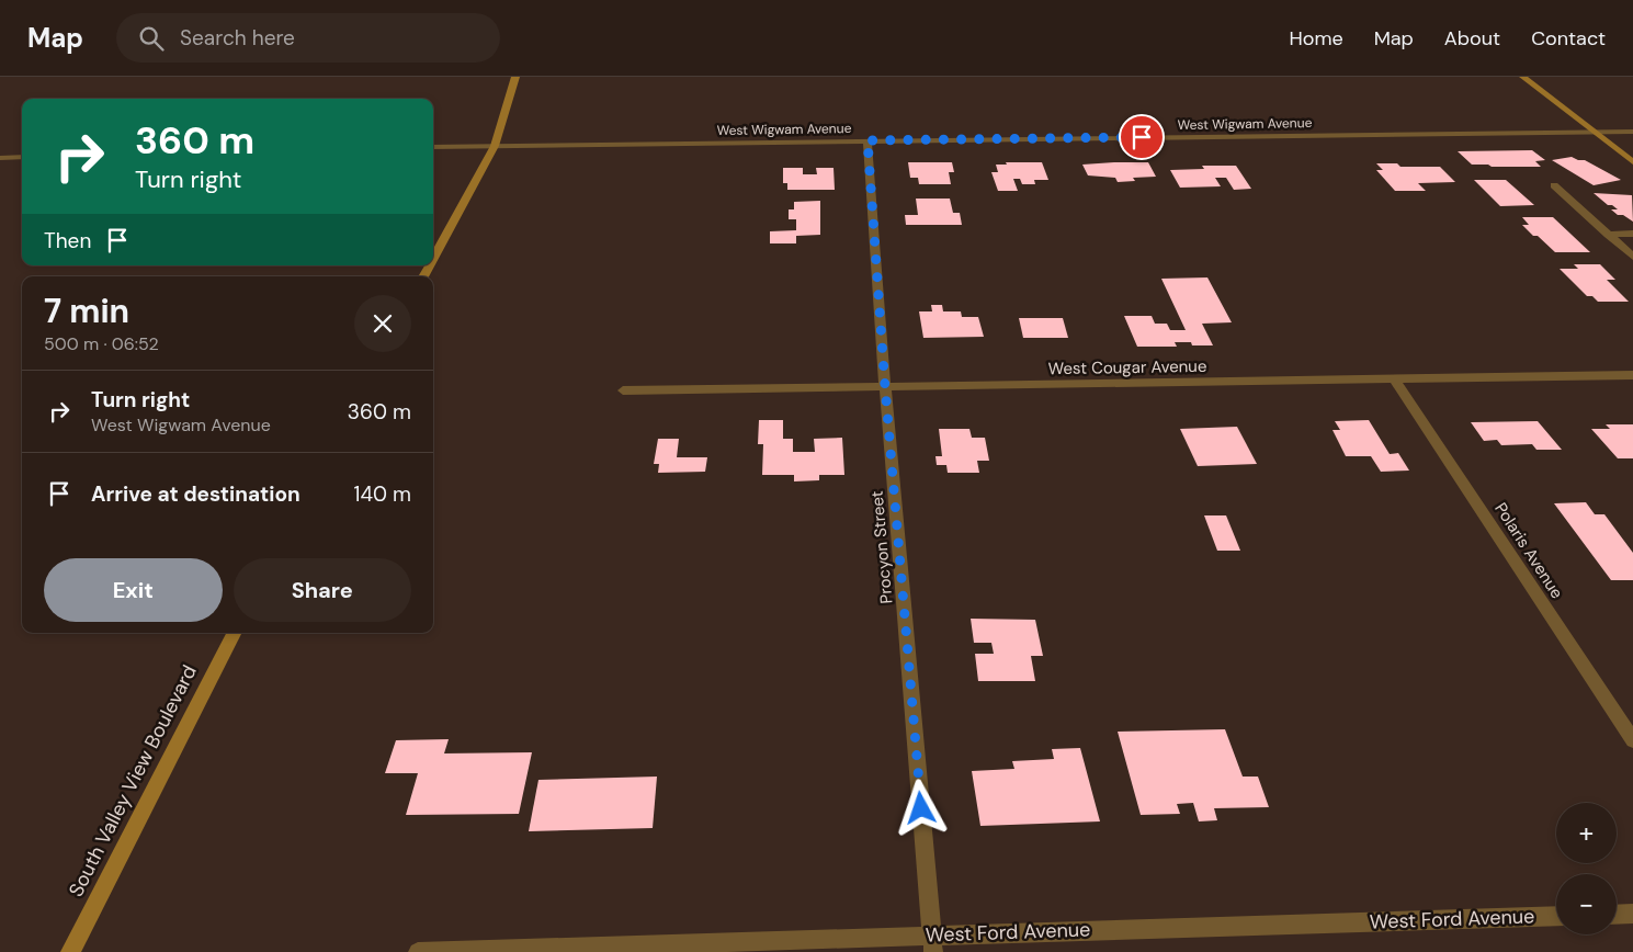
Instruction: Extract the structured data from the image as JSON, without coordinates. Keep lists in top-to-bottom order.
{
  "streets": {
    "main road": ["South Valley View Boulevard"],
    "street": [
      "West Wigwam Avenue",
      "West Cougar Avenue",
      "Procyon Street",
      "Polaris Avenue",
      "West Ford Avenue"
    ]
  },
  "crossings": [
    ["West Wigwam Avenue", "Procyon Street"],
    ["West Cougar Avenue", "Procyon Street"],
    ["West Cougar Avenue", "Polaris Avenue"],
    ["Procyon Street", "West Ford Avenue"]
  ],
  "page": {
    "header": "Map",
    "search": "Search here",
    "nav": [
      "Home",
      "Map",
      "About",
      "Contact"
    ],
    "turn": ["360 m", "Turn right"],
    "then": "Then",
    "heading": ["7 min", "500 m · 06:52"],
    "list": [
      {
        "name": "Turn right",
        "note": "West Wigwam Avenue",
        "value": "360 m"
      },
      {
        "name": "Arrive at destination",
        "value": "140 m"
      }
    ],
    "buttons": ["Exit", "Share"],
    "map_buttons": ["+", "−"]
  }
}
